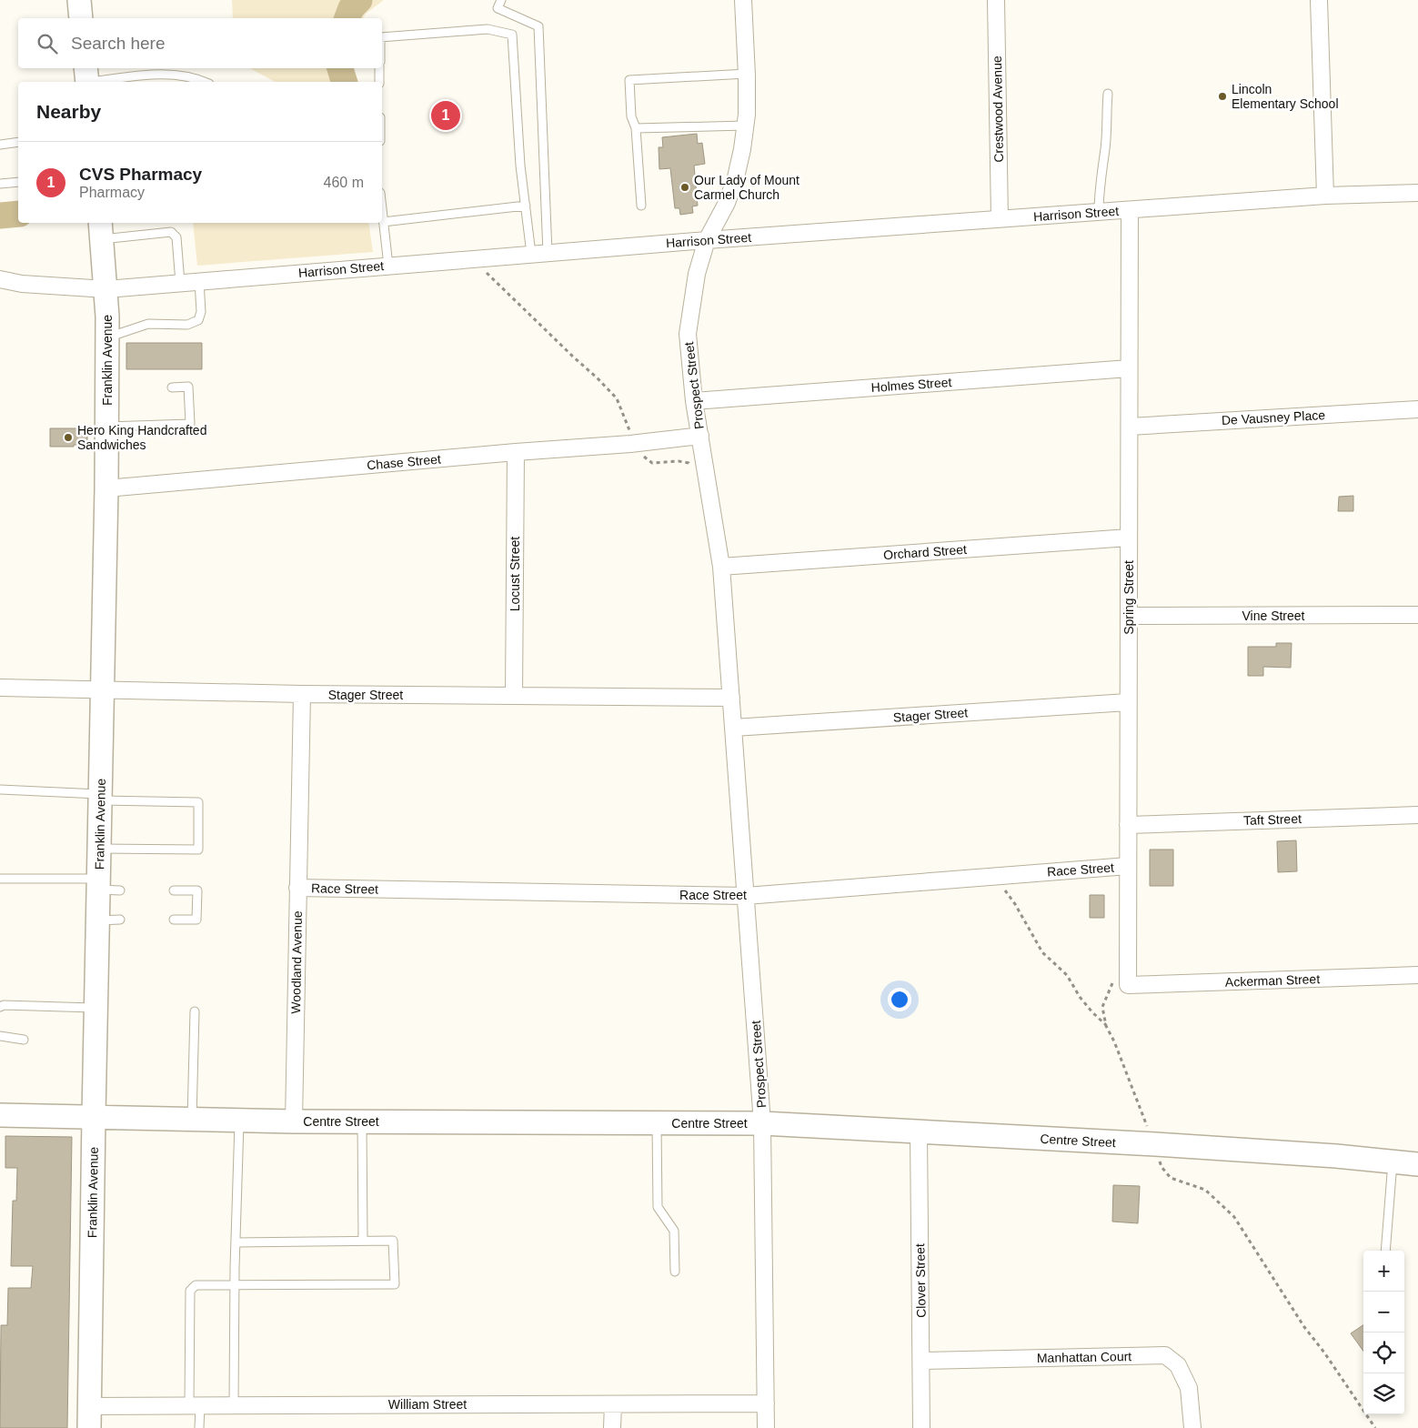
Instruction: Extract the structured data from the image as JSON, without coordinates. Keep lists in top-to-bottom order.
{
  "streets": {
    "street": [
      "Crestwood Avenue",
      "Harrison Street",
      "Franklin Avenue",
      "Holmes Street",
      "Prospect Street",
      "De Vausney Place",
      "Chase Street",
      "Orchard Street",
      "Locust Street",
      "Spring Street",
      "Vine Street",
      "Stager Street",
      "Taft Street",
      "Race Street",
      "Woodland Avenue",
      "Ackerman Street",
      "Centre Street",
      "Clover Street",
      "Manhattan Court",
      "William Street"
    ]
  },
  "crossings": [
    ["Crestwood Avenue", "Harrison Street"],
    ["Harrison Street", "Franklin Avenue"],
    ["Harrison Street", "Prospect Street"],
    ["Harrison Street", "Spring Street"],
    ["Franklin Avenue", "Chase Street"],
    ["Franklin Avenue", "Stager Street"],
    ["Franklin Avenue", "Centre Street"],
    ["Franklin Avenue", "William Street"],
    ["Holmes Street", "Prospect Street"],
    ["Holmes Street", "Spring Street"],
    ["Prospect Street", "Chase Street"],
    ["Prospect Street", "Orchard Street"],
    ["Prospect Street", "Stager Street"],
    ["Prospect Street", "Race Street"],
    ["Prospect Street", "Centre Street"],
    ["Prospect Street", "William Street"],
    ["De Vausney Place", "Spring Street"],
    ["Chase Street", "Locust Street"],
    ["Orchard Street", "Spring Street"],
    ["Locust Street", "Stager Street"],
    ["Spring Street", "Vine Street"],
    ["Spring Street", "Stager Street"],
    ["Spring Street", "Taft Street"],
    ["Spring Street", "Race Street"],
    ["Spring Street", "Ackerman Street"],
    ["Stager Street", "Woodland Avenue"],
    ["Race Street", "Woodland Avenue"],
    ["Woodland Avenue", "Centre Street"],
    ["Centre Street", "Clover Street"],
    ["Clover Street", "Manhattan Court"]
  ],
  "places": ["Lincoln Elementary School", "Our Lady of Mount Carmel Church", "Hero King Handcrafted Sandwiches"],
  "page": {
    "search": "Search here",
    "heading": "Nearby",
    "pins": "1",
    "list": [
      {
        "mark": "1",
        "name": "CVS Pharmacy",
        "note": "Pharmacy",
        "value": "460 m"
      }
    ],
    "map_buttons": ["+", "−"]
  }
}
